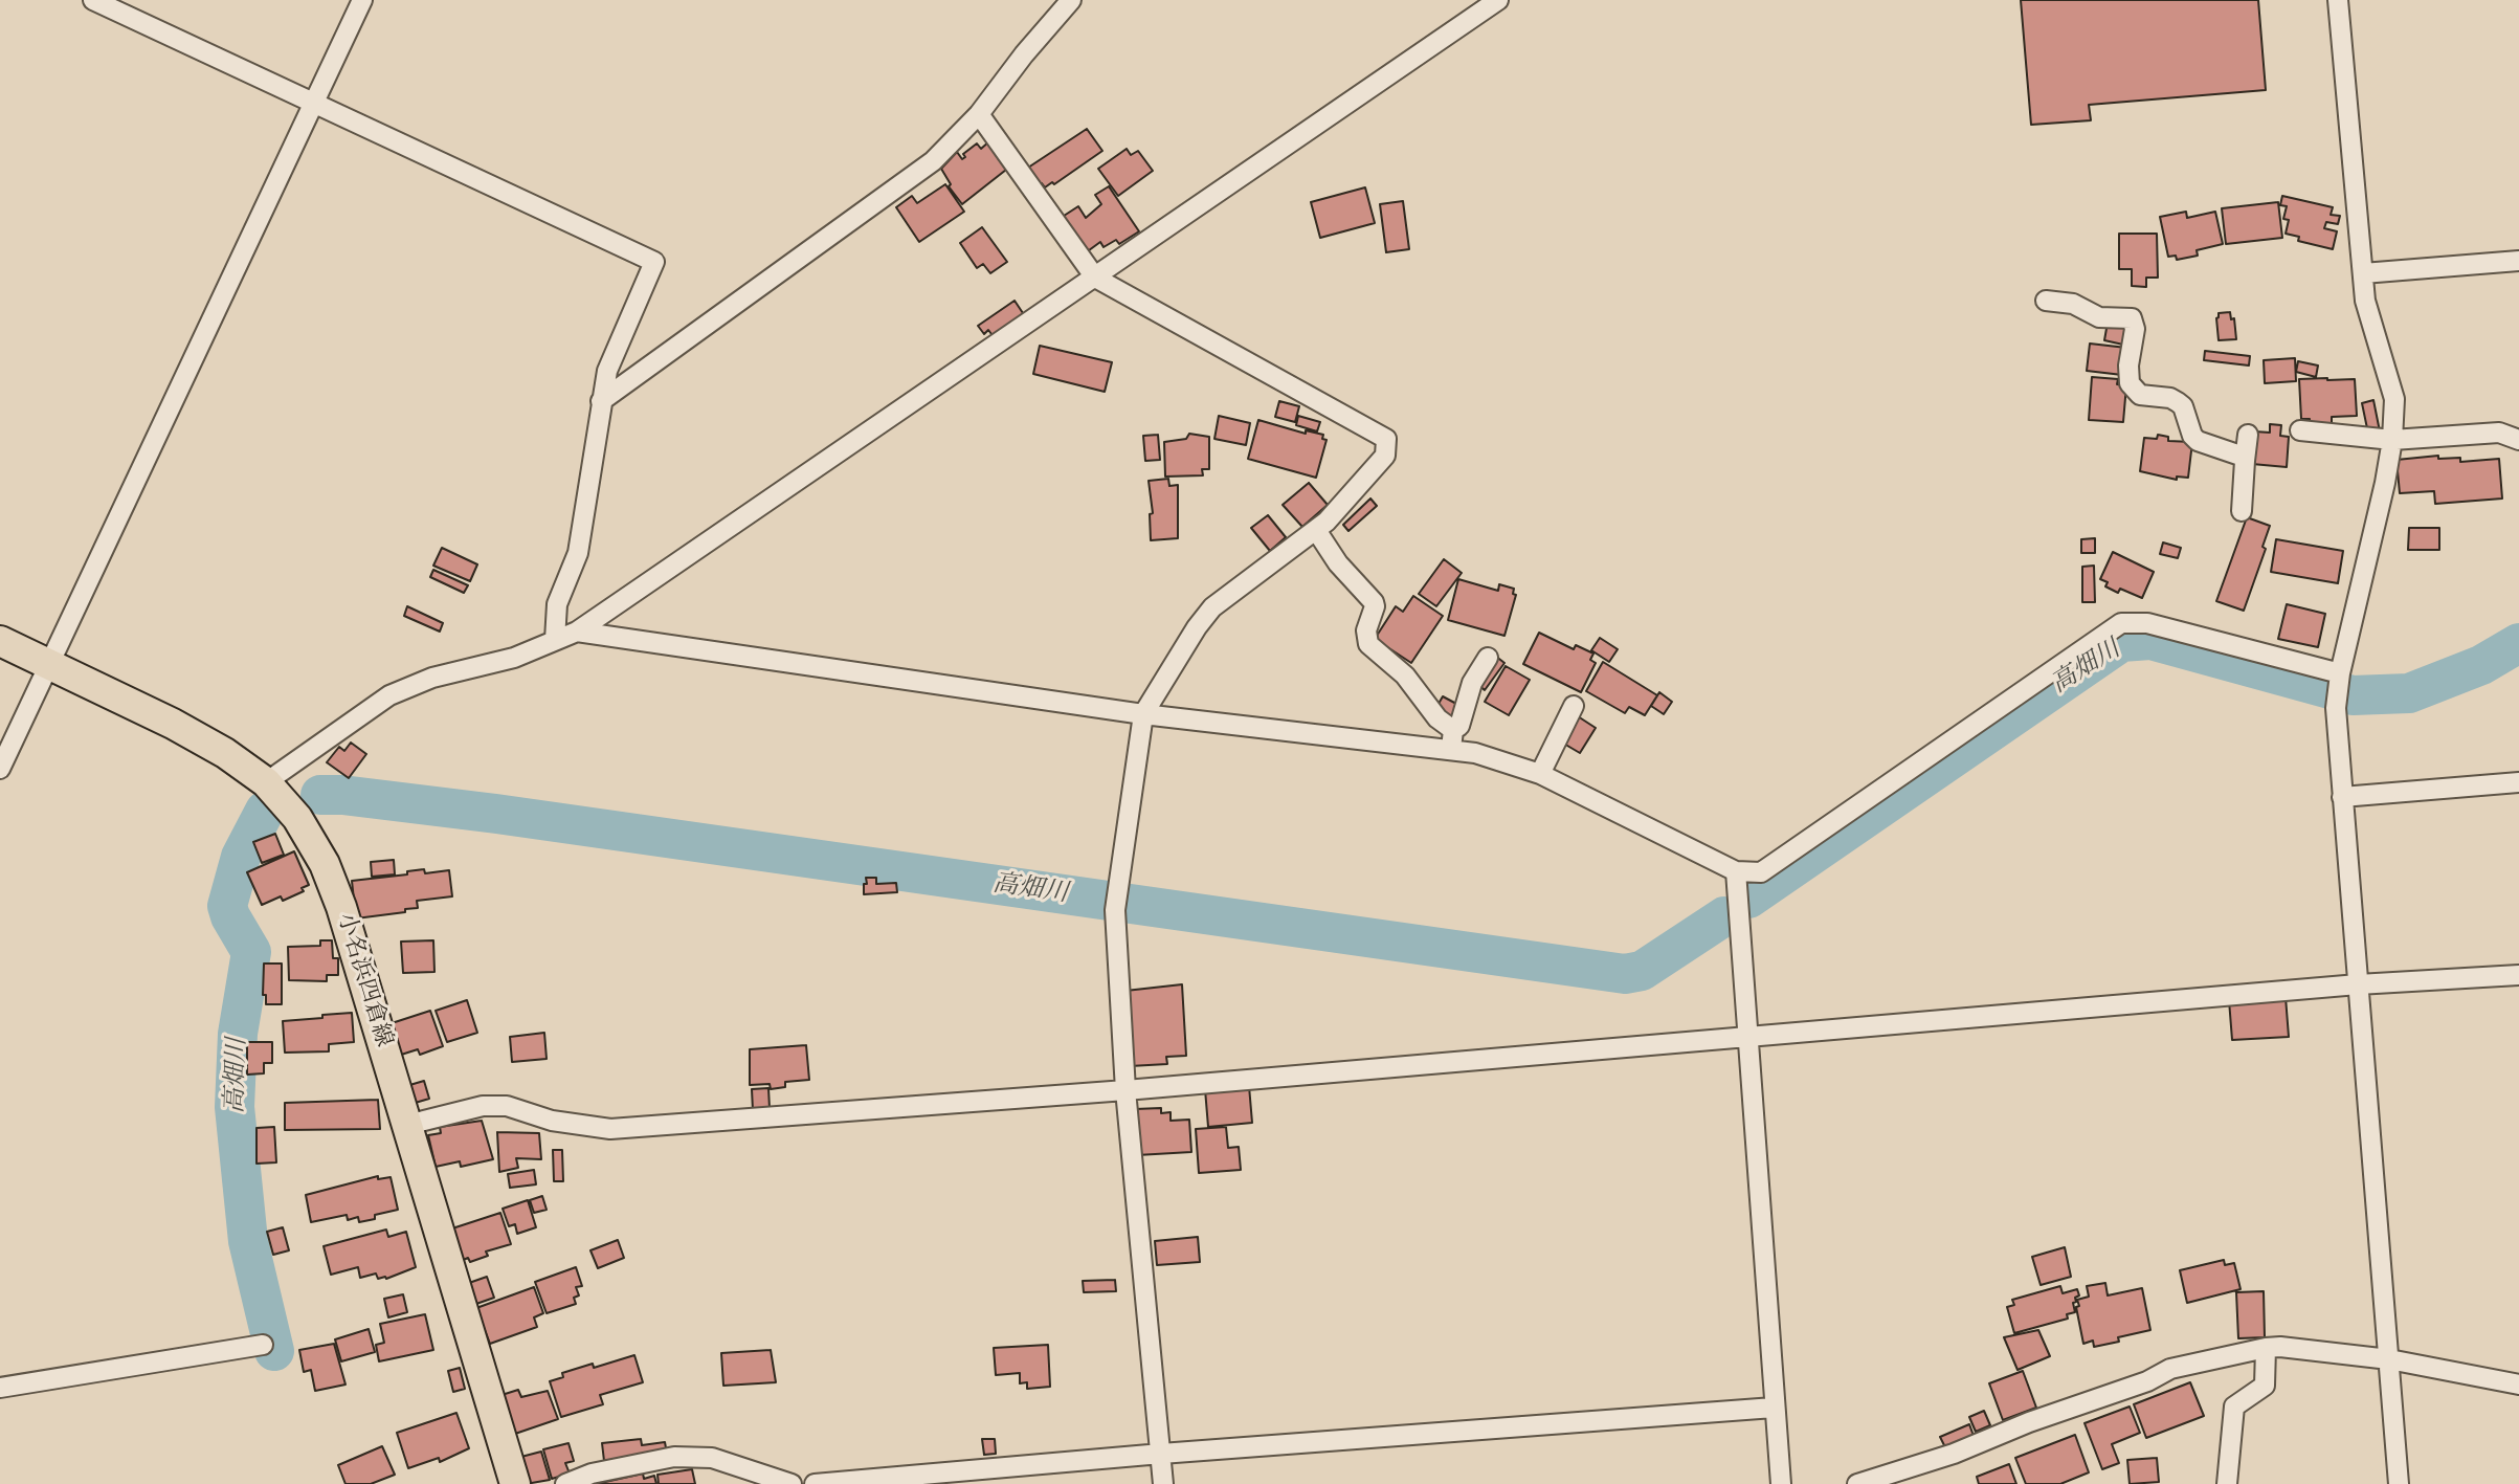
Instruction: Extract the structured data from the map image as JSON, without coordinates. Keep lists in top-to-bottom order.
{
  "streets": {
    "main road": ["小名浜四倉線"]
  },
  "water": ["高畑川"]
}
